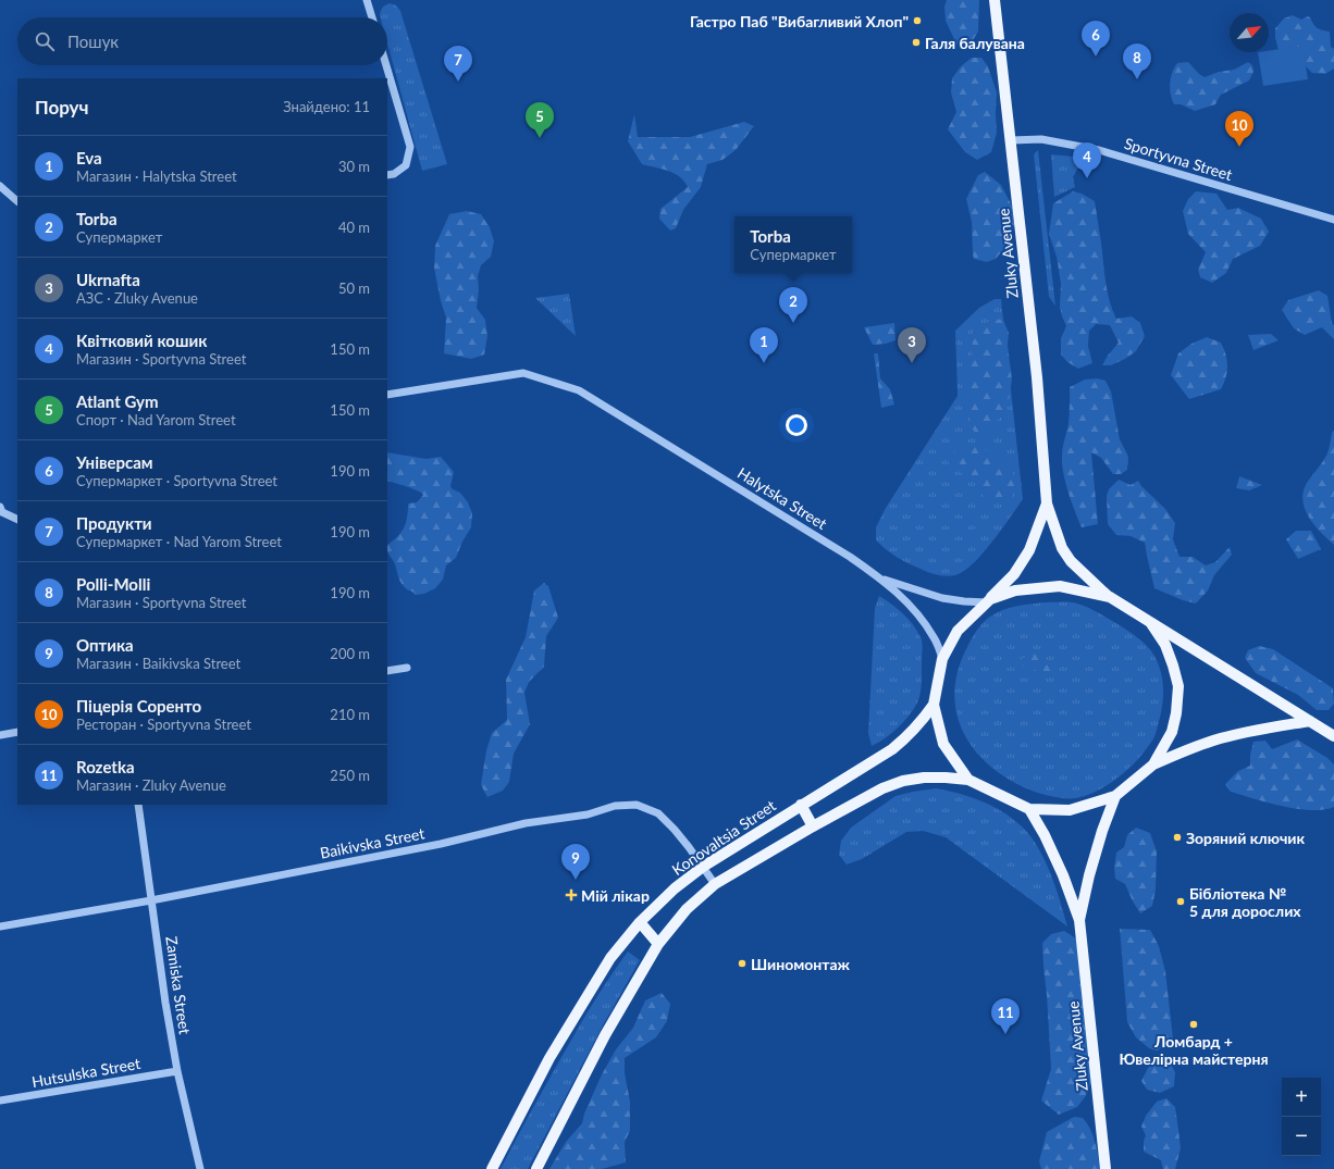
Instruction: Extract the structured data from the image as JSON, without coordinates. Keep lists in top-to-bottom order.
{
  "streets": {
    "main road": ["Zluky Avenue", "Konovaltsia Street"],
    "street": [
      "Sportyvna Street",
      "Halytska Street",
      "Baikivska Street",
      "Zamiska Street",
      "Hutsulska Street"
    ]
  },
  "crossings": [
    ["Sportyvna Street", "Zluky Avenue"],
    ["Zluky Avenue", "Halytska Street"],
    ["Zluky Avenue", "Konovaltsia Street"],
    ["Konovaltsia Street", "Baikivska Street"],
    ["Baikivska Street", "Zamiska Street"],
    ["Zamiska Street", "Hutsulska Street"]
  ],
  "places": {
    "other": [
      "Гастро Паб \"Вибагливий Хлоп\"",
      "Галя балувана",
      "Зоряний ключик",
      "Бібліотека № 5 для дорослих",
      "Шиномонтаж",
      "Ломбард + Ювелірна майстерня"
    ],
    "health": ["Мій лікар"]
  },
  "north": "top right",
  "page": {
    "search": "Пошук",
    "pins": [
      "6",
      "8",
      "7",
      "5",
      "10",
      "4",
      "2",
      "1",
      "3",
      "9",
      "11"
    ],
    "heading": ["Поруч", "Знайдено: 11"],
    "list": [
      {
        "mark": "1",
        "name": "Eva",
        "note": "Магазин · Halytska Street",
        "value": "30 m"
      },
      {
        "mark": "2",
        "name": "Torba",
        "note": "Супермаркет",
        "value": "40 m"
      },
      {
        "mark": "3",
        "name": "Ukrnafta",
        "note": "АЗС · Zluky Avenue",
        "value": "50 m"
      },
      {
        "mark": "4",
        "name": "Квітковий кошик",
        "note": "Магазин · Sportyvna Street",
        "value": "150 m"
      },
      {
        "mark": "5",
        "name": "Atlant Gym",
        "note": "Спорт · Nad Yarom Street",
        "value": "150 m"
      },
      {
        "mark": "6",
        "name": "Універсам",
        "note": "Супермаркет · Sportyvna Street",
        "value": "190 m"
      },
      {
        "mark": "7",
        "name": "Продукти",
        "note": "Супермаркет · Nad Yarom Street",
        "value": "190 m"
      },
      {
        "mark": "8",
        "name": "Polli-Molli",
        "note": "Магазин · Sportyvna Street",
        "value": "190 m"
      },
      {
        "mark": "9",
        "name": "Оптика",
        "note": "Магазин · Baikivska Street",
        "value": "200 m"
      },
      {
        "mark": "10",
        "name": "Піцерія Соренто",
        "note": "Ресторан · Sportyvna Street",
        "value": "210 m"
      },
      {
        "mark": "11",
        "name": "Rozetka",
        "note": "Магазин · Zluky Avenue",
        "value": "250 m"
      }
    ],
    "popup": ["Torba", "Супермаркет"],
    "map_buttons": ["+", "−"]
  }
}
